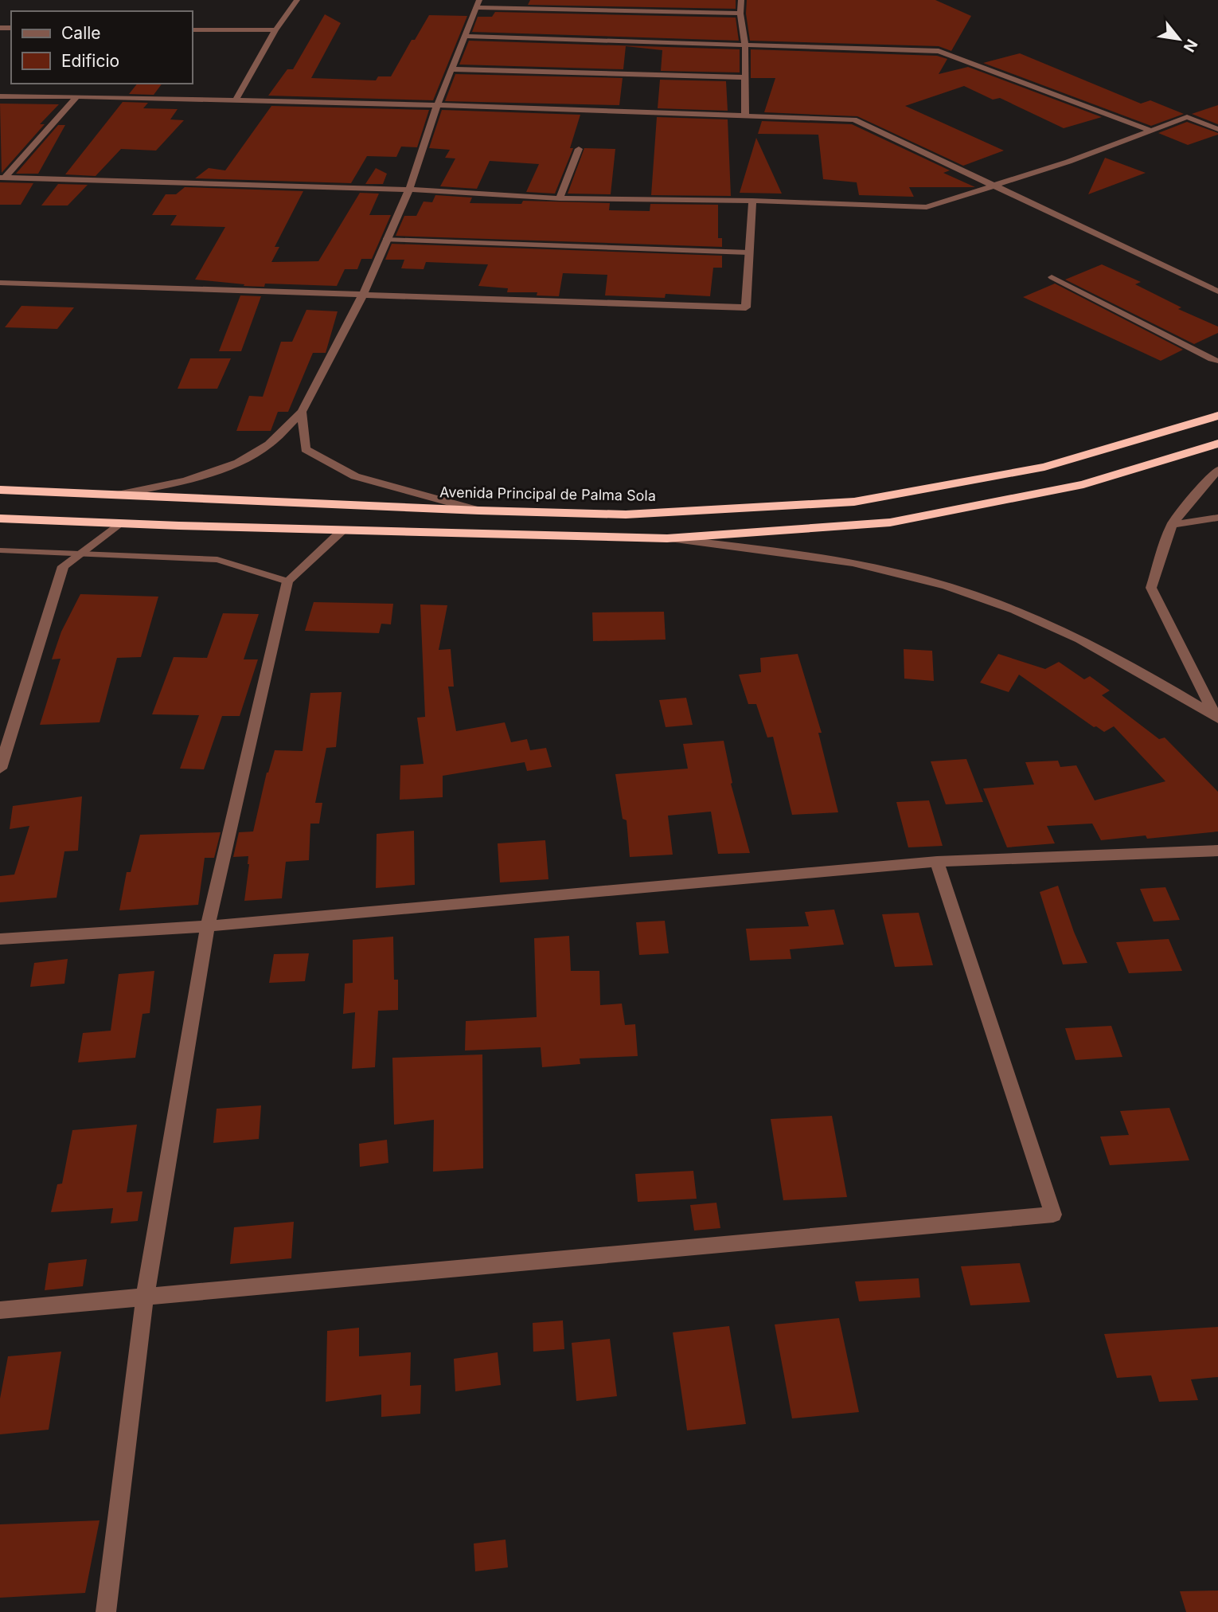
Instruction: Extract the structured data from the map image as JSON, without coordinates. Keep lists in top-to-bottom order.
{
  "streets": {
    "highway": ["Avenida Principal de Palma Sola"]
  },
  "legend": ["Calle", "Edificio"],
  "north": "bottom right"
}
